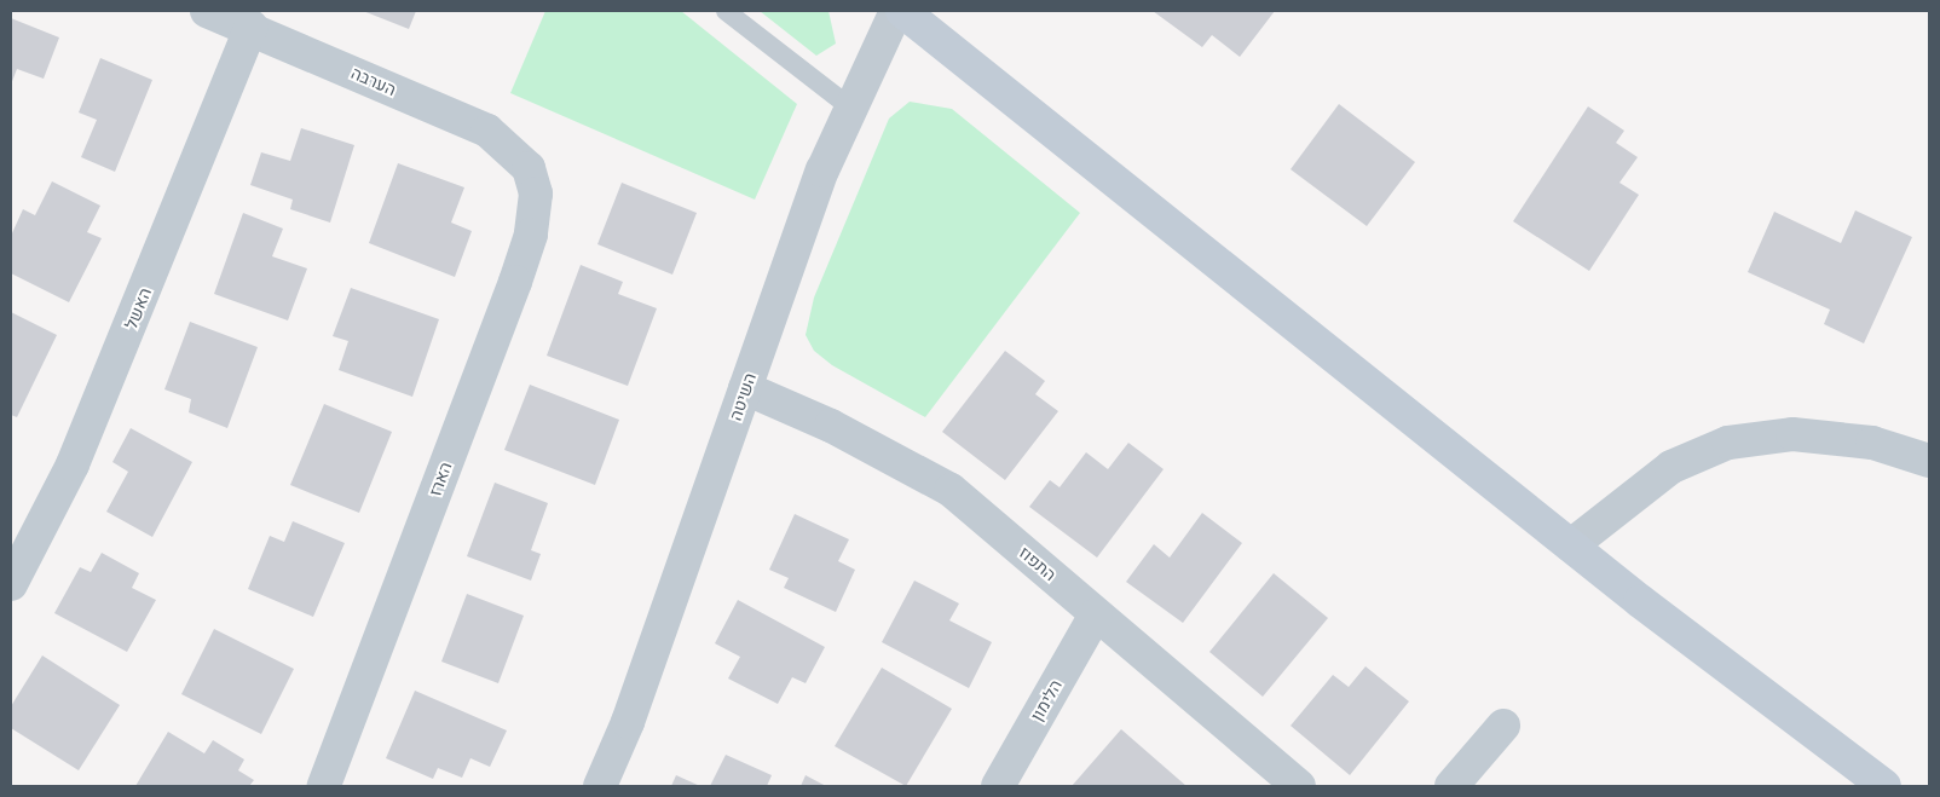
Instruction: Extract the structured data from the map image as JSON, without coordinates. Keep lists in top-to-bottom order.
{
  "streets": {
    "street": [
      "הערבה",
      "האשל",
      "השיטה",
      "הארז",
      "התפוז",
      "הלימון"
    ]
  },
  "crossings": [
    ["הערבה", "האשל"],
    ["הערבה", "הארז"],
    ["השיטה", "התפוז"],
    ["התפוז", "הלימון"]
  ]
}
